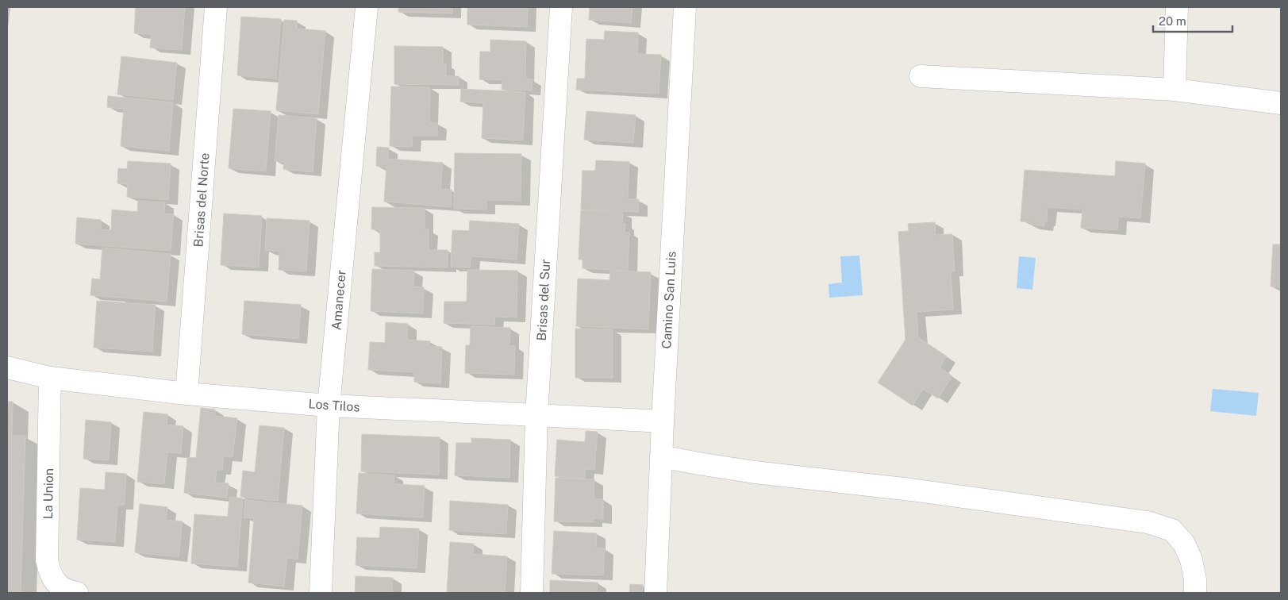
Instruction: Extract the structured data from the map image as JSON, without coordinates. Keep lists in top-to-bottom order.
{
  "streets": {
    "street": [
      "Brisas del Norte",
      "Amanecer",
      "Brisas del Sur",
      "Camino San Luis",
      "Los Tilos",
      "La Union"
    ]
  },
  "crossings": [
    ["Brisas del Norte", "Los Tilos"],
    ["Amanecer", "Los Tilos"],
    ["Brisas del Sur", "Los Tilos"],
    ["Camino San Luis", "Los Tilos"],
    ["Los Tilos", "La Union"]
  ],
  "scale_bar": "20 m"
}
